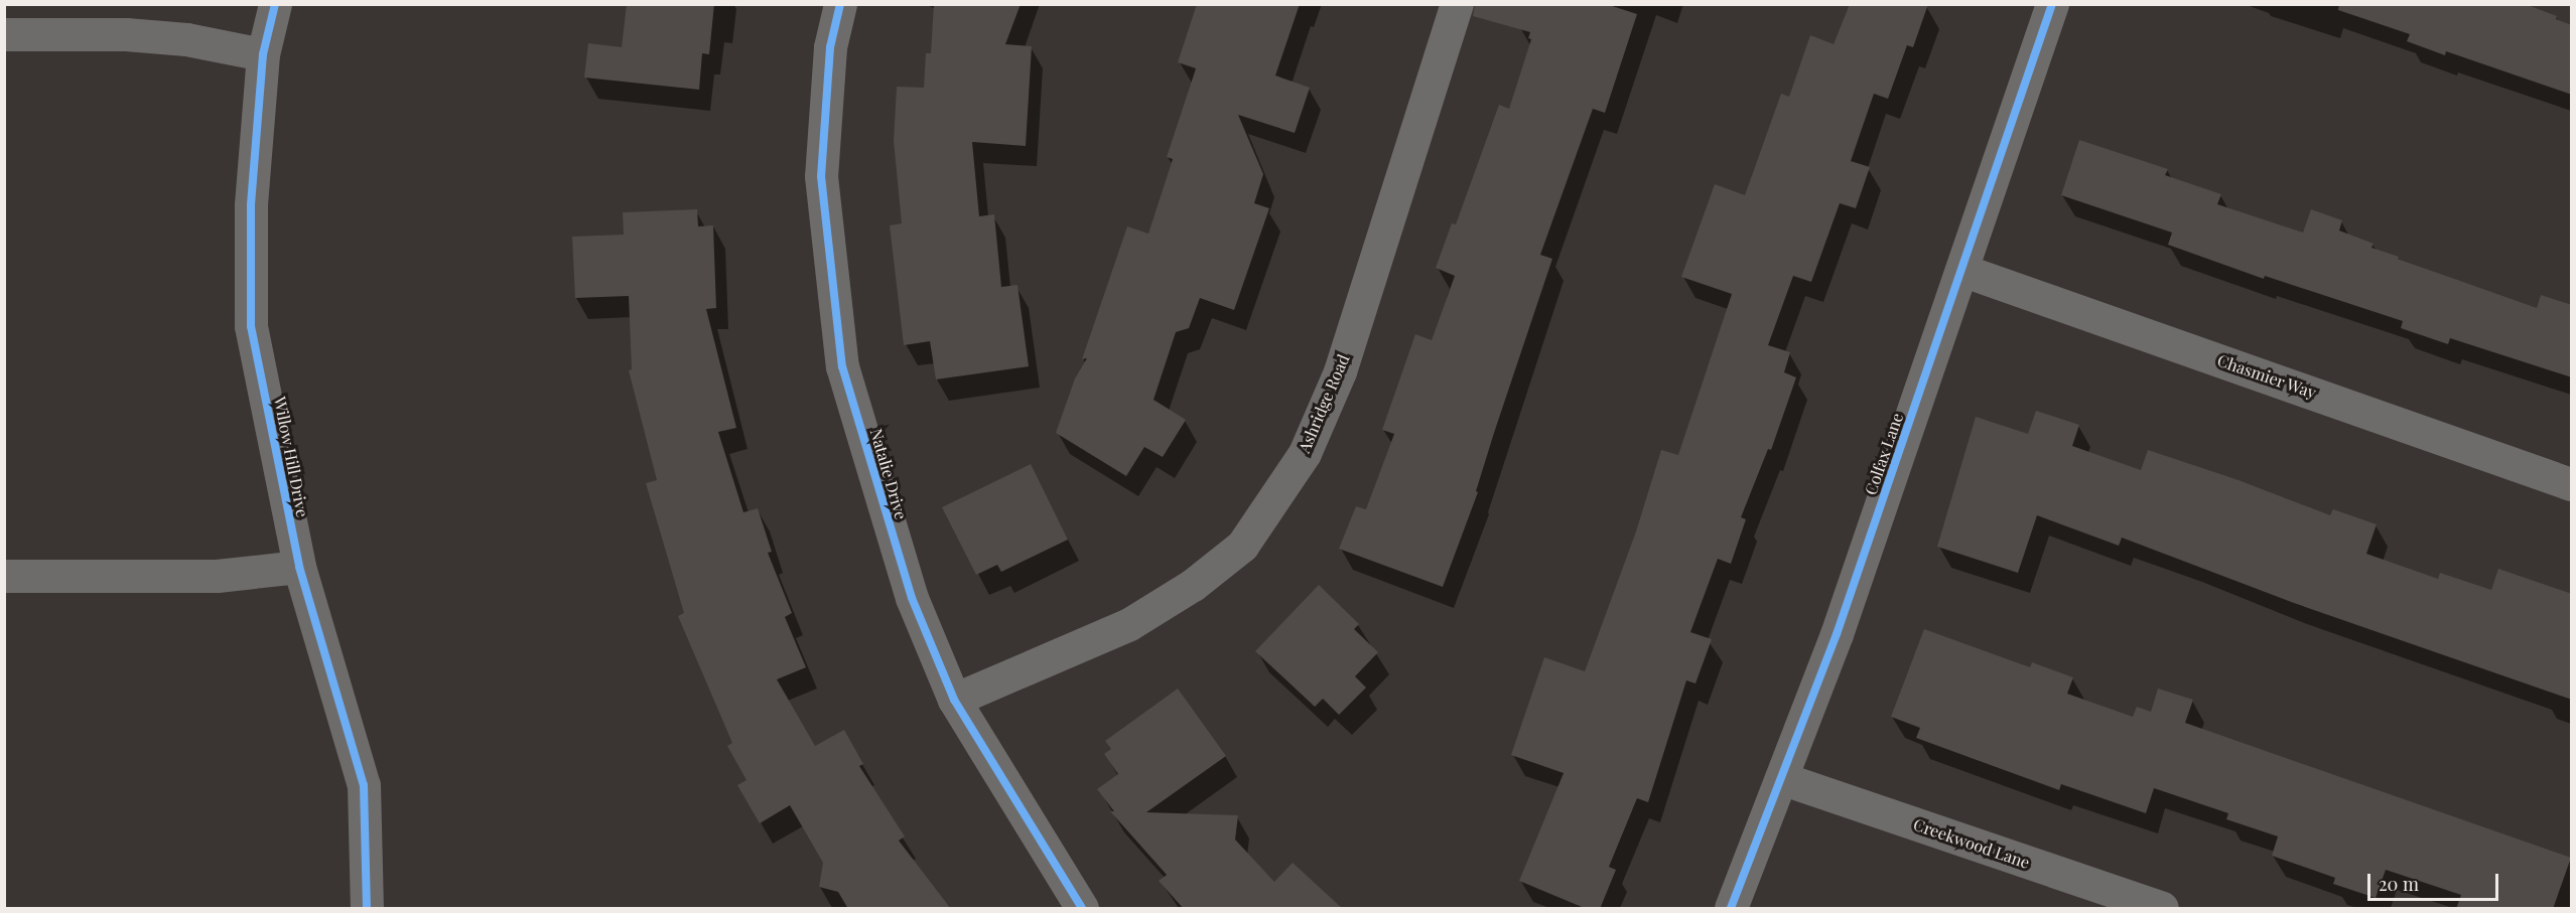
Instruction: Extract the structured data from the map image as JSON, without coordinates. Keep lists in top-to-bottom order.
{
  "streets": {
    "street": [
      "Chasmier Way",
      "Ashridge Road",
      "Colfax Lane",
      "Willow Hill Drive",
      "Natalie Drive",
      "Creekwood Lane"
    ]
  },
  "crossings": [
    ["Chasmier Way", "Colfax Lane"],
    ["Ashridge Road", "Natalie Drive"],
    ["Colfax Lane", "Creekwood Lane"]
  ],
  "scale_bar": "20 m"
}
